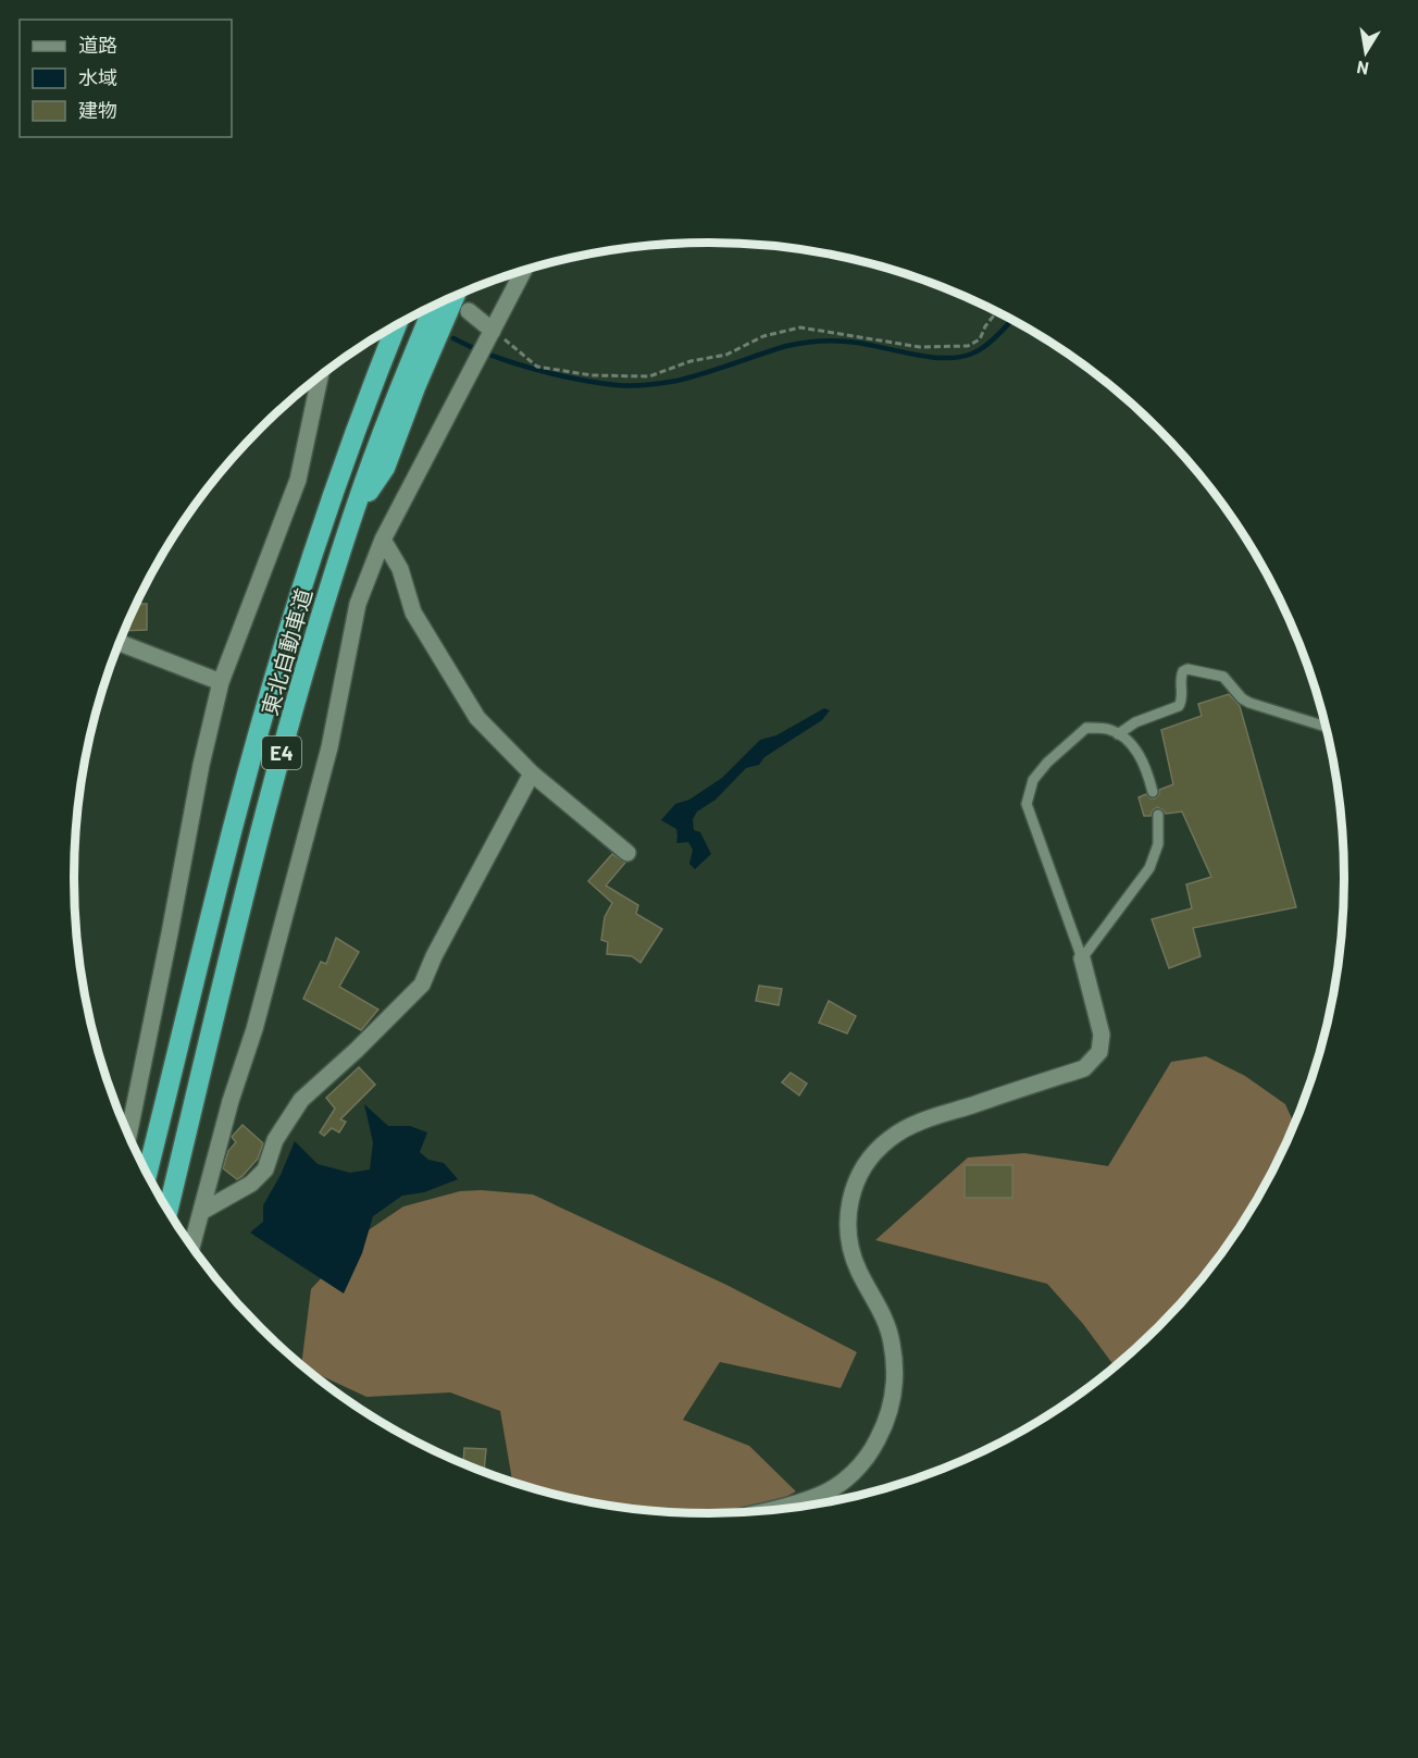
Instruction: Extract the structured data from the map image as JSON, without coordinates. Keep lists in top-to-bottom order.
{
  "streets": {
    "highway": ["東北自動車道", "E4"]
  },
  "legend": ["道路", "水域", "建物"],
  "north": "bottom"
}
